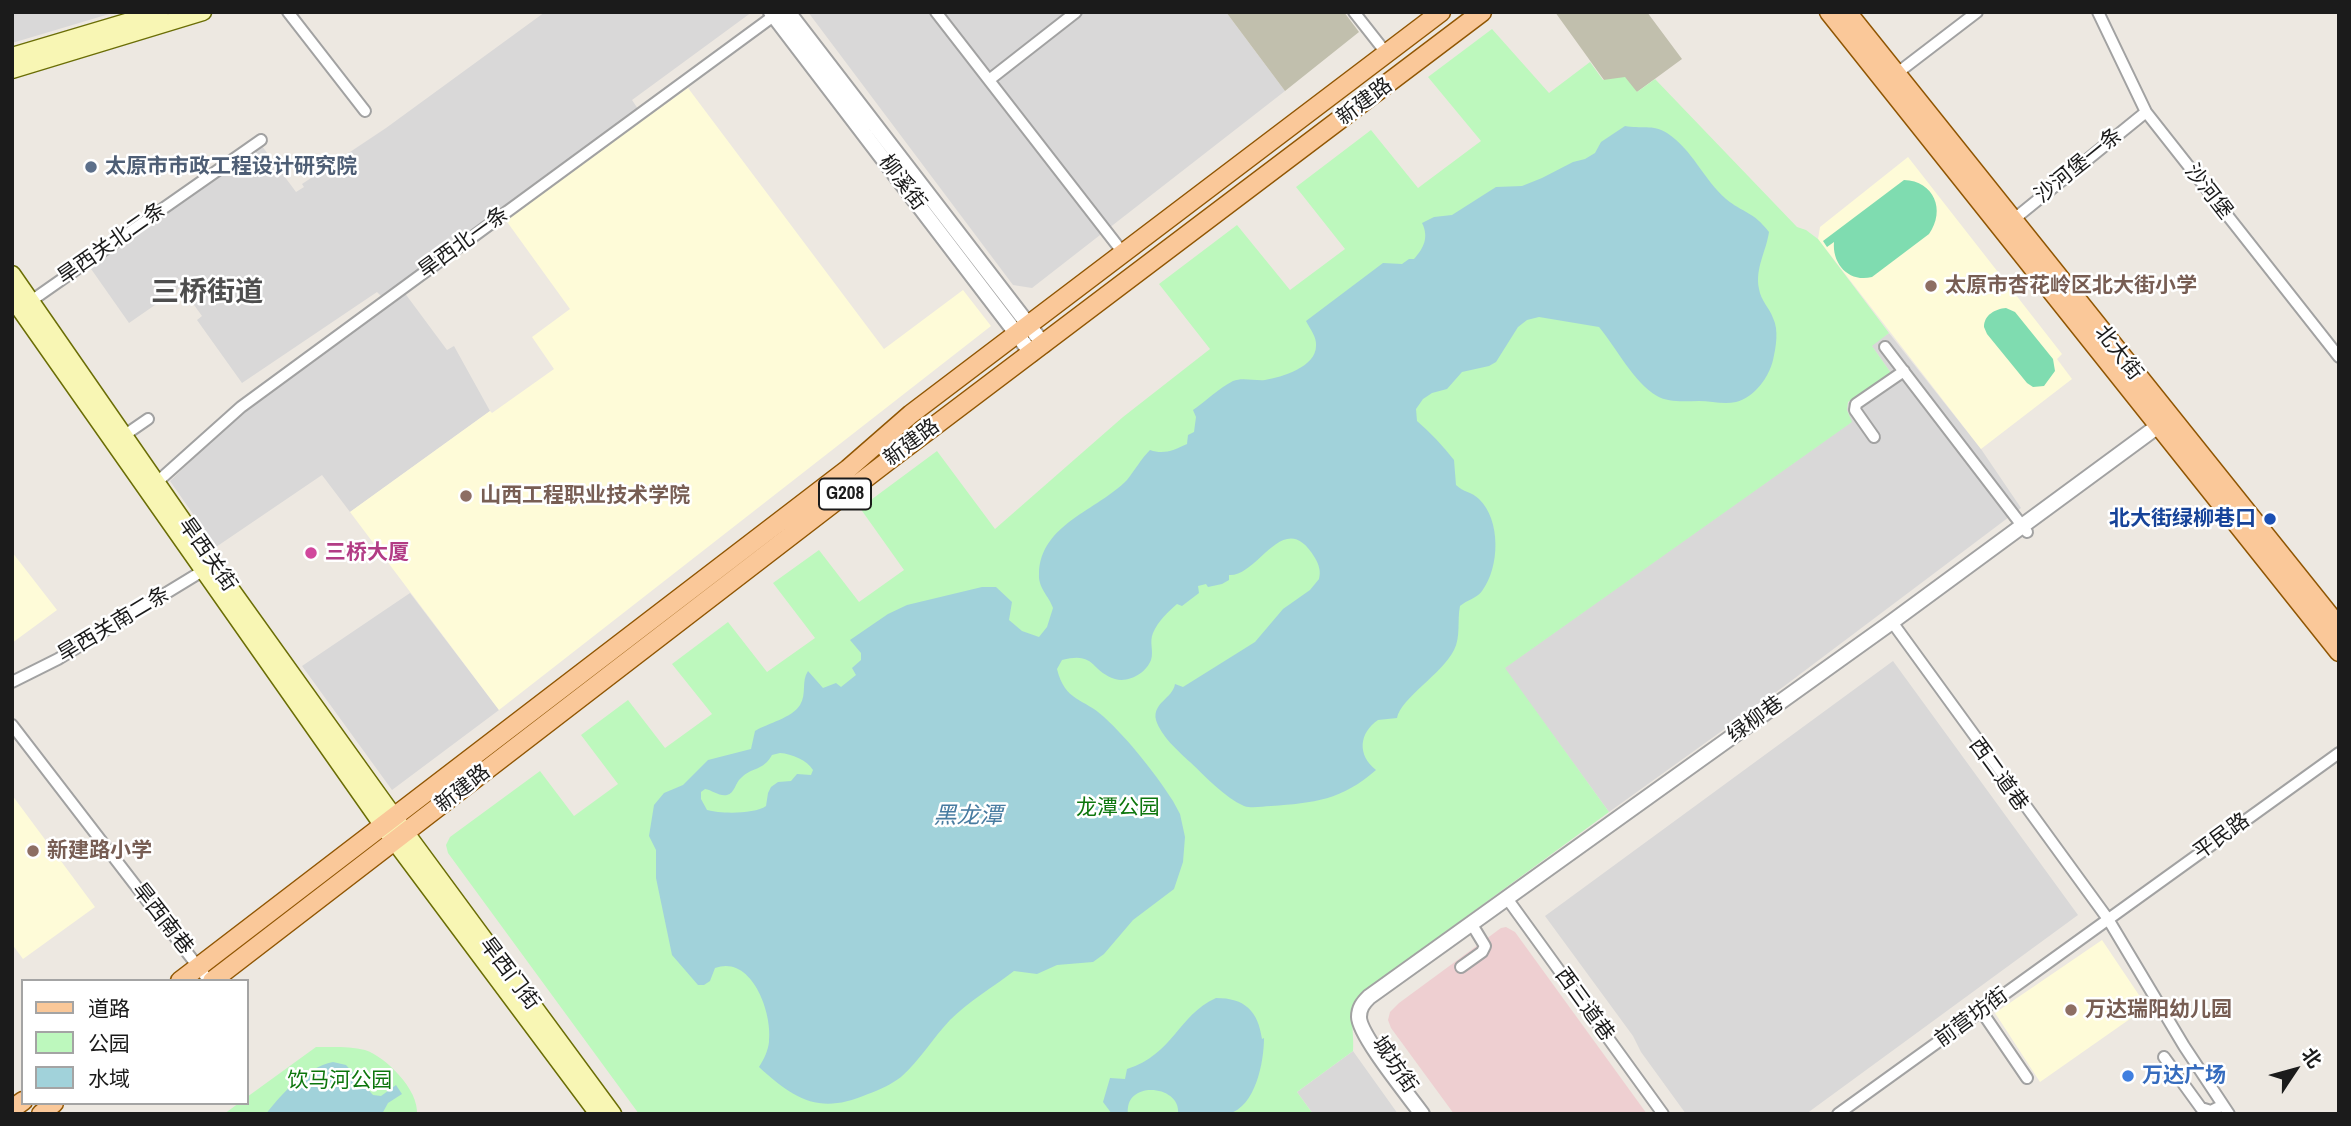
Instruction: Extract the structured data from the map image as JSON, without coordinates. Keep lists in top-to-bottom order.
{
  "streets": {
    "main road": [
      "新建路",
      "北大街",
      "G208",
      "旱西关街",
      "旱西门街"
    ],
    "street": [
      "沙河堡一条",
      "柳溪街",
      "沙河堡",
      "旱西北一条",
      "旱西关北二条",
      "旱西关南二条",
      "绿柳巷",
      "西二道巷",
      "平民路",
      "旱西南巷",
      "西三道巷",
      "前营坊街",
      "城坊街"
    ]
  },
  "crossings": [
    ["新建路", "柳溪街"],
    ["新建路", "旱西关街"],
    ["新建路", "旱西南巷"],
    ["新建路", "旱西门街"],
    ["沙河堡一条", "沙河堡"],
    ["沙河堡一条", "北大街"],
    ["柳溪街", "旱西北一条"],
    ["旱西北一条", "旱西关街"],
    ["旱西关北二条", "旱西关街"],
    ["旱西关街", "旱西关南二条"],
    ["旱西关街", "旱西门街"],
    ["绿柳巷", "西二道巷"],
    ["绿柳巷", "西三道巷"],
    ["绿柳巷", "城坊街"],
    ["西二道巷", "平民路"],
    ["西二道巷", "前营坊街"],
    ["平民路", "前营坊街"]
  ],
  "districts": ["三桥街道"],
  "water": ["黑龙潭"],
  "parks": ["龙潭公园", "饮马河公园"],
  "places": [
    "太原市市政工程设计研究院",
    "太原市杏花岭区北大街小学",
    "山西工程职业技术学院",
    "北大街绿柳巷口",
    "三桥大厦",
    "新建路小学",
    "万达瑞阳幼儿园",
    "万达广场"
  ],
  "legend": ["道路", "公园", "水域"],
  "north": "top right"
}
